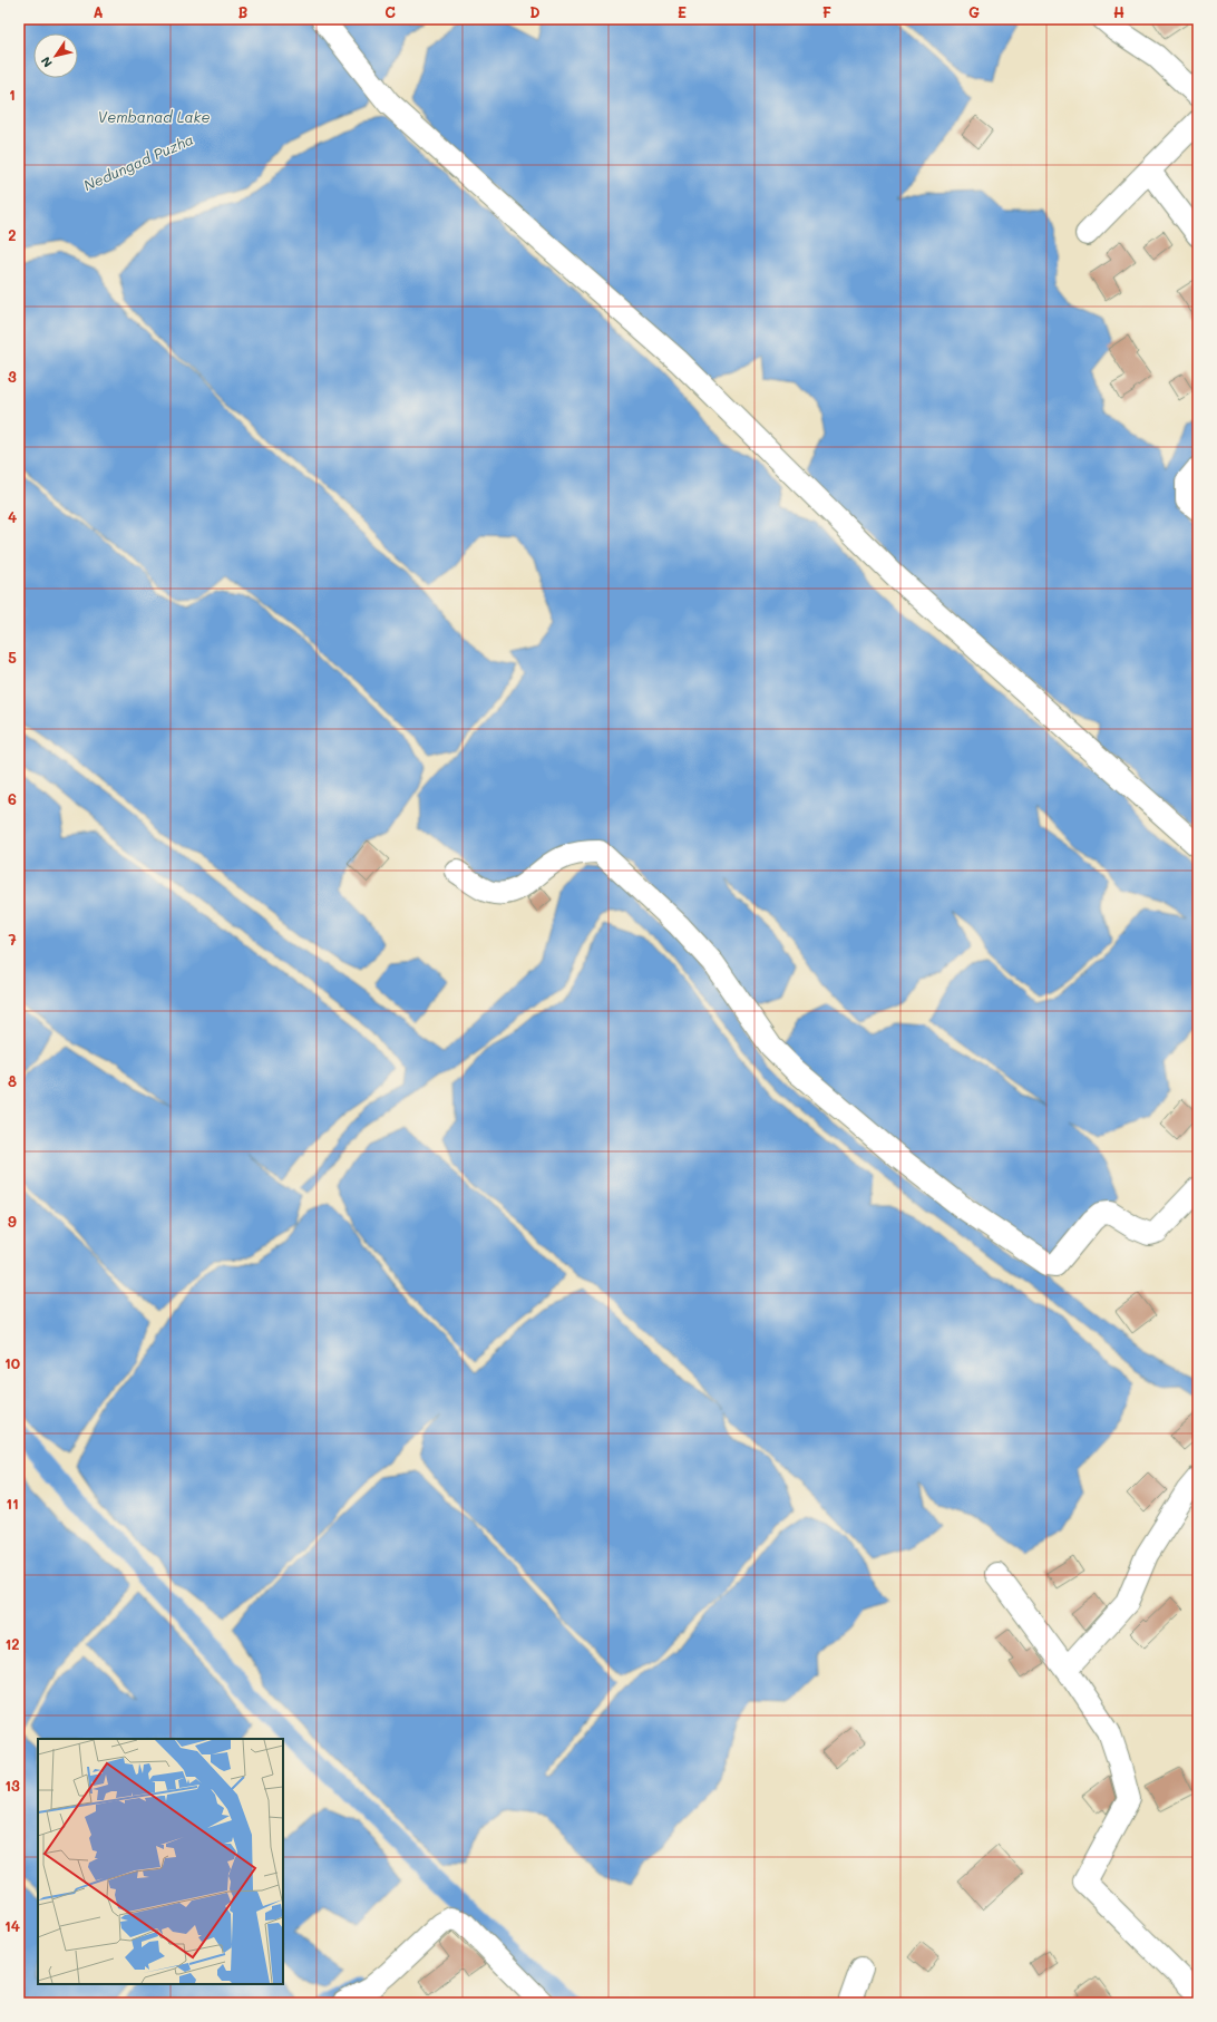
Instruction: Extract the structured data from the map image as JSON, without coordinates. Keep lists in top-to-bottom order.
{
  "water": ["Vembanad Lake", "Nedungad Puzha"],
  "north": "bottom left",
  "grid": {
    "columns": [
      "A",
      "B",
      "C",
      "D",
      "E",
      "F",
      "G",
      "H"
    ],
    "rows": [
      "1",
      "2",
      "3",
      "4",
      "5",
      "6",
      "7",
      "8",
      "9",
      "10",
      "11",
      "12",
      "13",
      "14"
    ]
  }
}
